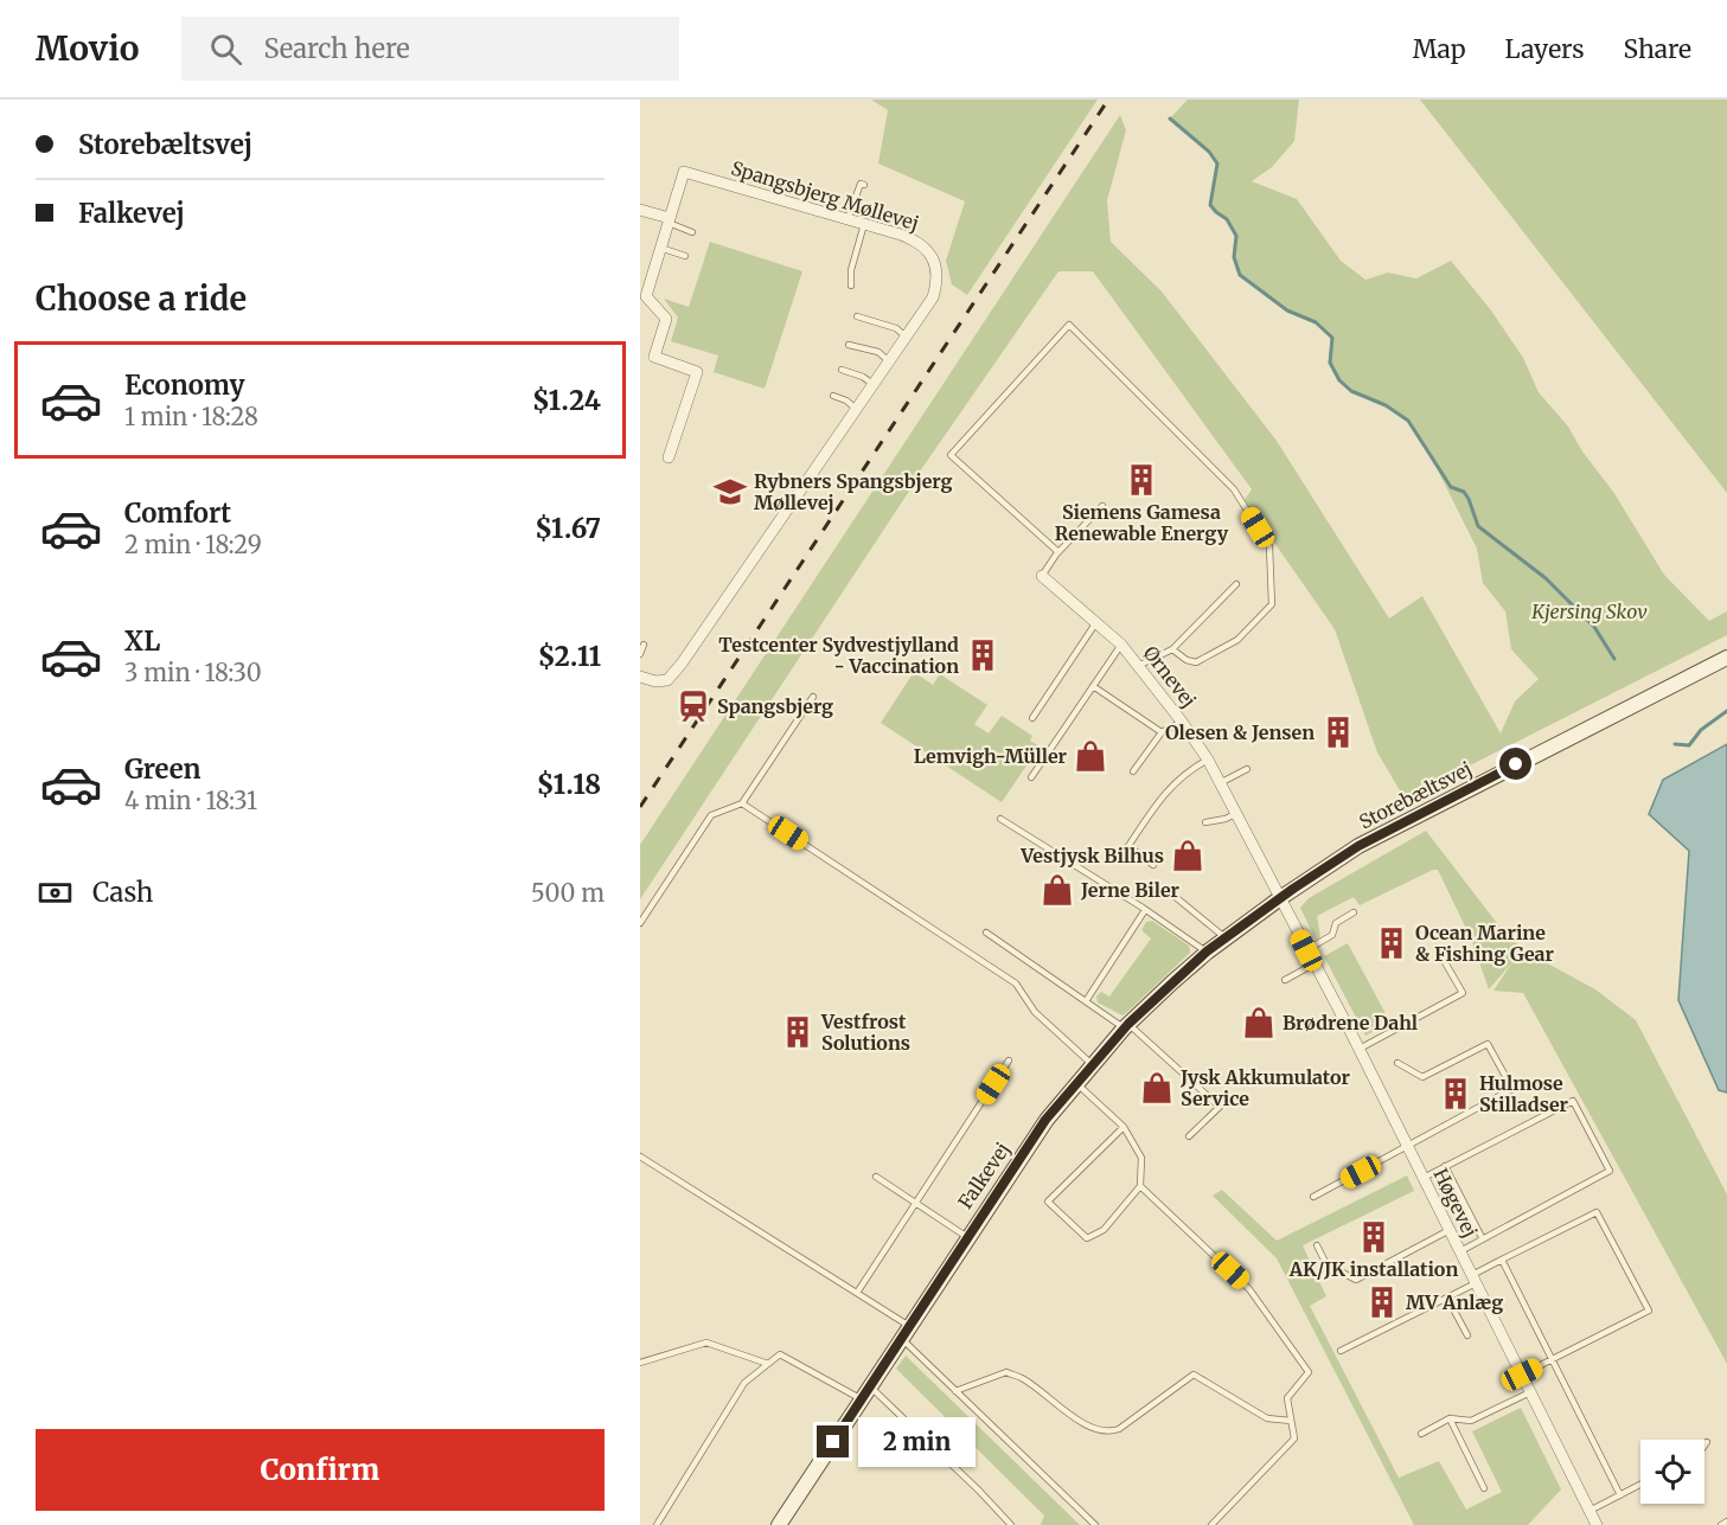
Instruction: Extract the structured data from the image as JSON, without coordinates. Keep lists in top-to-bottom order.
{
  "streets": {
    "street": [
      "Spangsbjerg Møllevej",
      "Ørnevej",
      "Storebæltsvej",
      "Falkevej",
      "Høgevej"
    ]
  },
  "crossings": [
    ["Ørnevej", "Storebæltsvej"],
    ["Ørnevej", "Falkevej"],
    ["Ørnevej", "Høgevej"],
    ["Storebæltsvej", "Falkevej"],
    ["Storebæltsvej", "Høgevej"],
    ["Falkevej", "Høgevej"]
  ],
  "parks": ["Kjersing Skov"],
  "places": {
    "building": [
      "Siemens Gamesa Renewable Energy",
      "Testcenter Sydvestjylland - Vaccination",
      "Olesen & Jensen",
      "Ocean Marine & Fishing Gear",
      "Vestfrost Solutions",
      "Hulmose Stilladser",
      "AK/JK installation",
      "MV Anlæg"
    ],
    "school or university": ["Rybners Spangsbjerg Møllevej"],
    "station": ["Spangsbjerg"],
    "shop": [
      "Lemvigh-Müller",
      "Vestjysk Bilhus",
      "Jerne Biler",
      "Brødrene Dahl",
      "Jysk Akkumulator Service"
    ]
  },
  "page": {
    "header": "Movio",
    "search": "Search here",
    "nav": ["Map", "Layers", "Share"],
    "banner": ["Storebæltsvej", "Falkevej"],
    "heading": "Choose a ride",
    "list": [
      {
        "name": "Economy",
        "note": "1 min · 18:28",
        "value": "$1.24"
      },
      {
        "name": "Comfort",
        "note": "2 min · 18:29",
        "value": "$1.67"
      },
      {
        "name": "XL",
        "note": "3 min · 18:30",
        "value": "$2.11"
      },
      {
        "name": "Green",
        "note": "4 min · 18:31",
        "value": "$1.18"
      }
    ],
    "pay": ["Cash", "500 m"],
    "buttons": "Confirm",
    "bubble": "2 min"
  }
}
